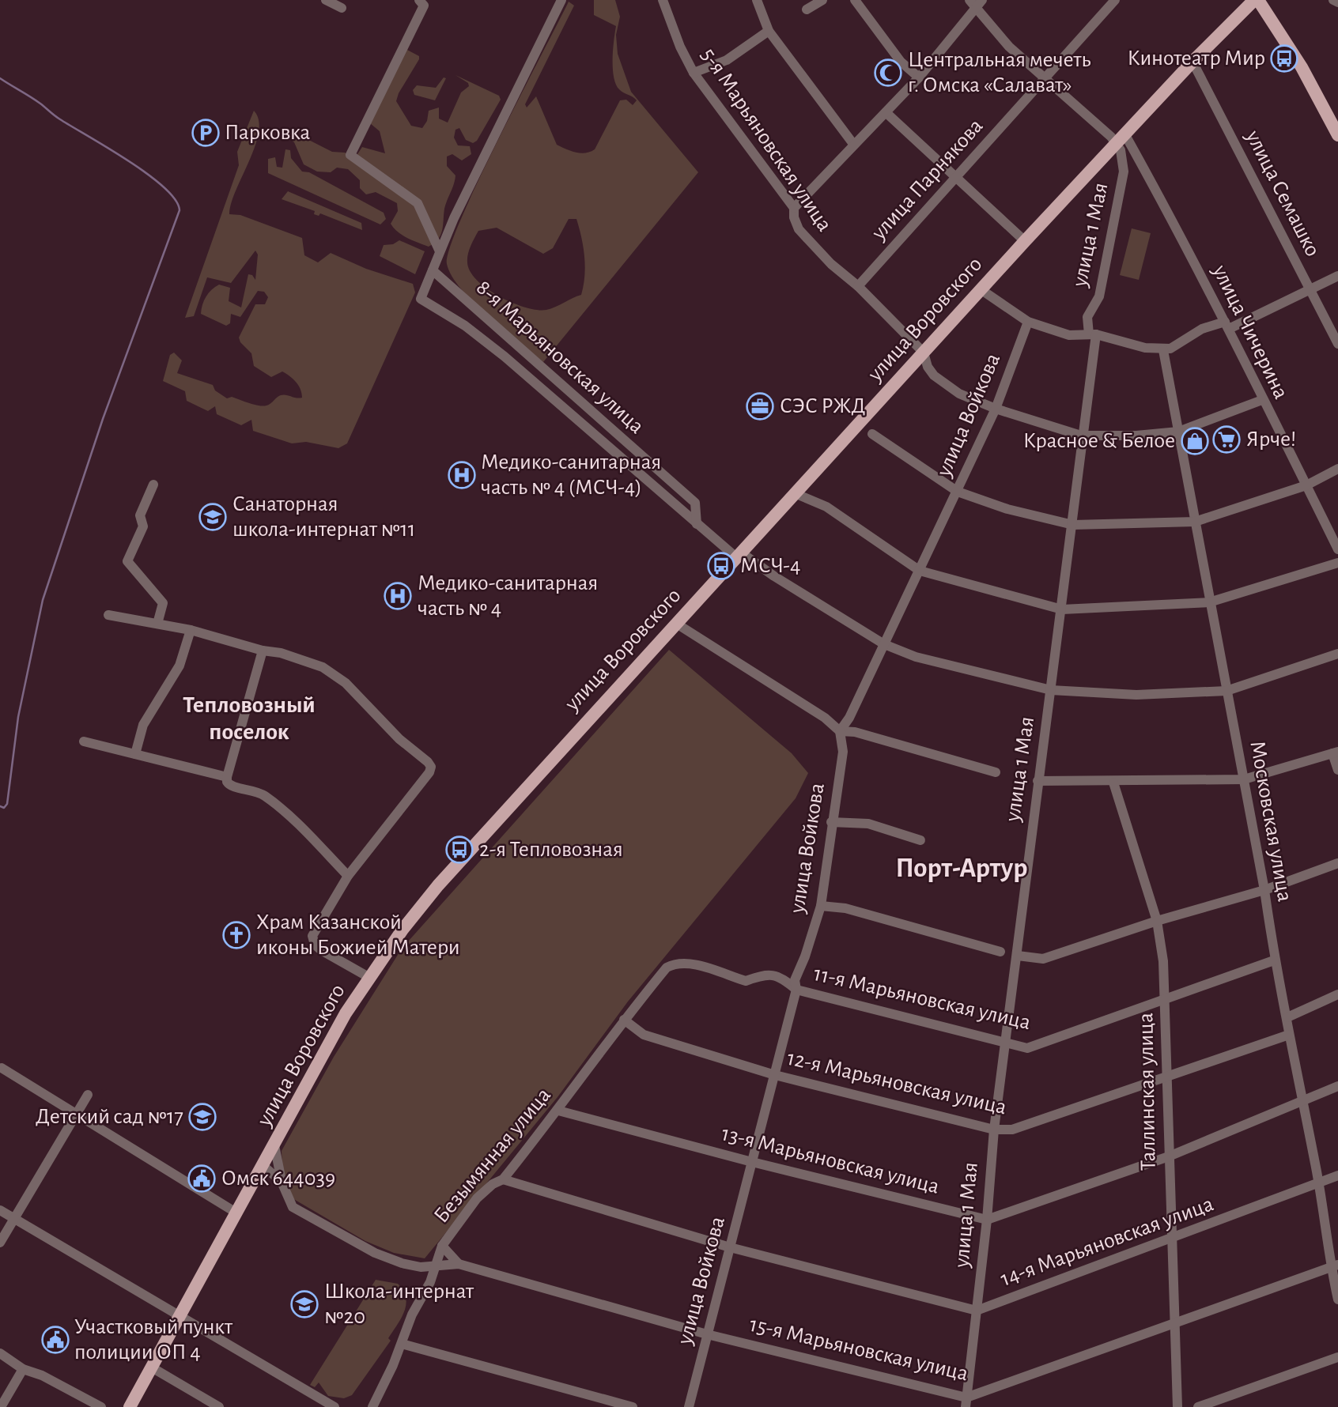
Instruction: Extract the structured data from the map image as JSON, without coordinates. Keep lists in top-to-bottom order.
{
  "streets": {
    "main road": ["улица Воровского"],
    "street": [
      "5-я Марьяновская улица",
      "улица Парнякова",
      "улица Семашко",
      "улица 1 Мая",
      "улица Чичерина",
      "8-я Марьяновская улица",
      "улица Войкова",
      "Московская улица",
      "11-я Марьяновская улица",
      "12-я Марьяновская улица",
      "Таллинская улица",
      "Безымянная улица",
      "13-я Марьяновская улица",
      "14-я Марьяновская улица",
      "15-я Марьяновская улица"
    ]
  },
  "crossings": [
    ["5-я Марьяновская улица", "улица Парнякова"],
    ["5-я Марьяновская улица", "улица 1 Мая"],
    ["5-я Марьяновская улица", "улица Воровского"],
    ["5-я Марьяновская улица", "улица Чичерина"],
    ["5-я Марьяновская улица", "улица Войкова"],
    ["5-я Марьяновская улица", "Московская улица"],
    ["улица Семашко", "улица Воровского"],
    ["улица 1 Мая", "улица Воровского"],
    ["улица 1 Мая", "улица Чичерина"],
    ["улица 1 Мая", "8-я Марьяновская улица"],
    ["улица 1 Мая", "11-я Марьяновская улица"],
    ["улица 1 Мая", "12-я Марьяновская улица"],
    ["улица 1 Мая", "13-я Марьяновская улица"],
    ["улица 1 Мая", "14-я Марьяновская улица"],
    ["улица 1 Мая", "15-я Марьяновская улица"],
    ["улица Воровского", "улица Чичерина"],
    ["улица Воровского", "8-я Марьяновская улица"],
    ["улица Воровского", "15-я Марьяновская улица"],
    ["8-я Марьяновская улица", "улица Войкова"],
    ["8-я Марьяновская улица", "Московская улица"],
    ["улица Войкова", "11-я Марьяновская улица"],
    ["улица Войкова", "12-я Марьяновская улица"],
    ["улица Войкова", "13-я Марьяновская улица"],
    ["улица Войкова", "15-я Марьяновская улица"],
    ["Московская улица", "11-я Марьяновская улица"],
    ["Московская улица", "12-я Марьяновская улица"],
    ["Московская улица", "14-я Марьяновская улица"],
    ["Московская улица", "15-я Марьяновская улица"],
    ["11-я Марьяновская улица", "Таллинская улица"],
    ["11-я Марьяновская улица", "Безымянная улица"],
    ["12-я Марьяновская улица", "Таллинская улица"],
    ["12-я Марьяновская улица", "Безымянная улица"],
    ["Таллинская улица", "14-я Марьяновская улица"],
    ["Таллинская улица", "15-я Марьяновская улица"],
    ["Безымянная улица", "13-я Марьяновская улица"],
    ["Безымянная улица", "15-я Марьяновская улица"]
  ],
  "districts": ["Тепловозный поселок", "Порт-Артур"],
  "places": {
    "bus stop": ["Кинотеатр Мир", "МСЧ-4", "2-я Тепловозная"],
    "mosque": ["Центральная мечеть г. Омска «Салават»"],
    "parking": ["Парковка"],
    "office": ["СЭС РЖД"],
    "supermarket": ["Ярче!"],
    "shop": ["Красное & Белое"],
    "hospital": ["Медико-санитарная часть № 4 (МСЧ-4)", "Медико-санитарная часть № 4"],
    "school or university": ["Санаторная школа-интернат №11", "Детский сад №17", "Школа-интернат №20"],
    "church": ["Храм Казанской иконы Божией Матери"],
    "public building": ["Омск 644039", "Участковый пункт полиции ОП 4"]
  }
}
